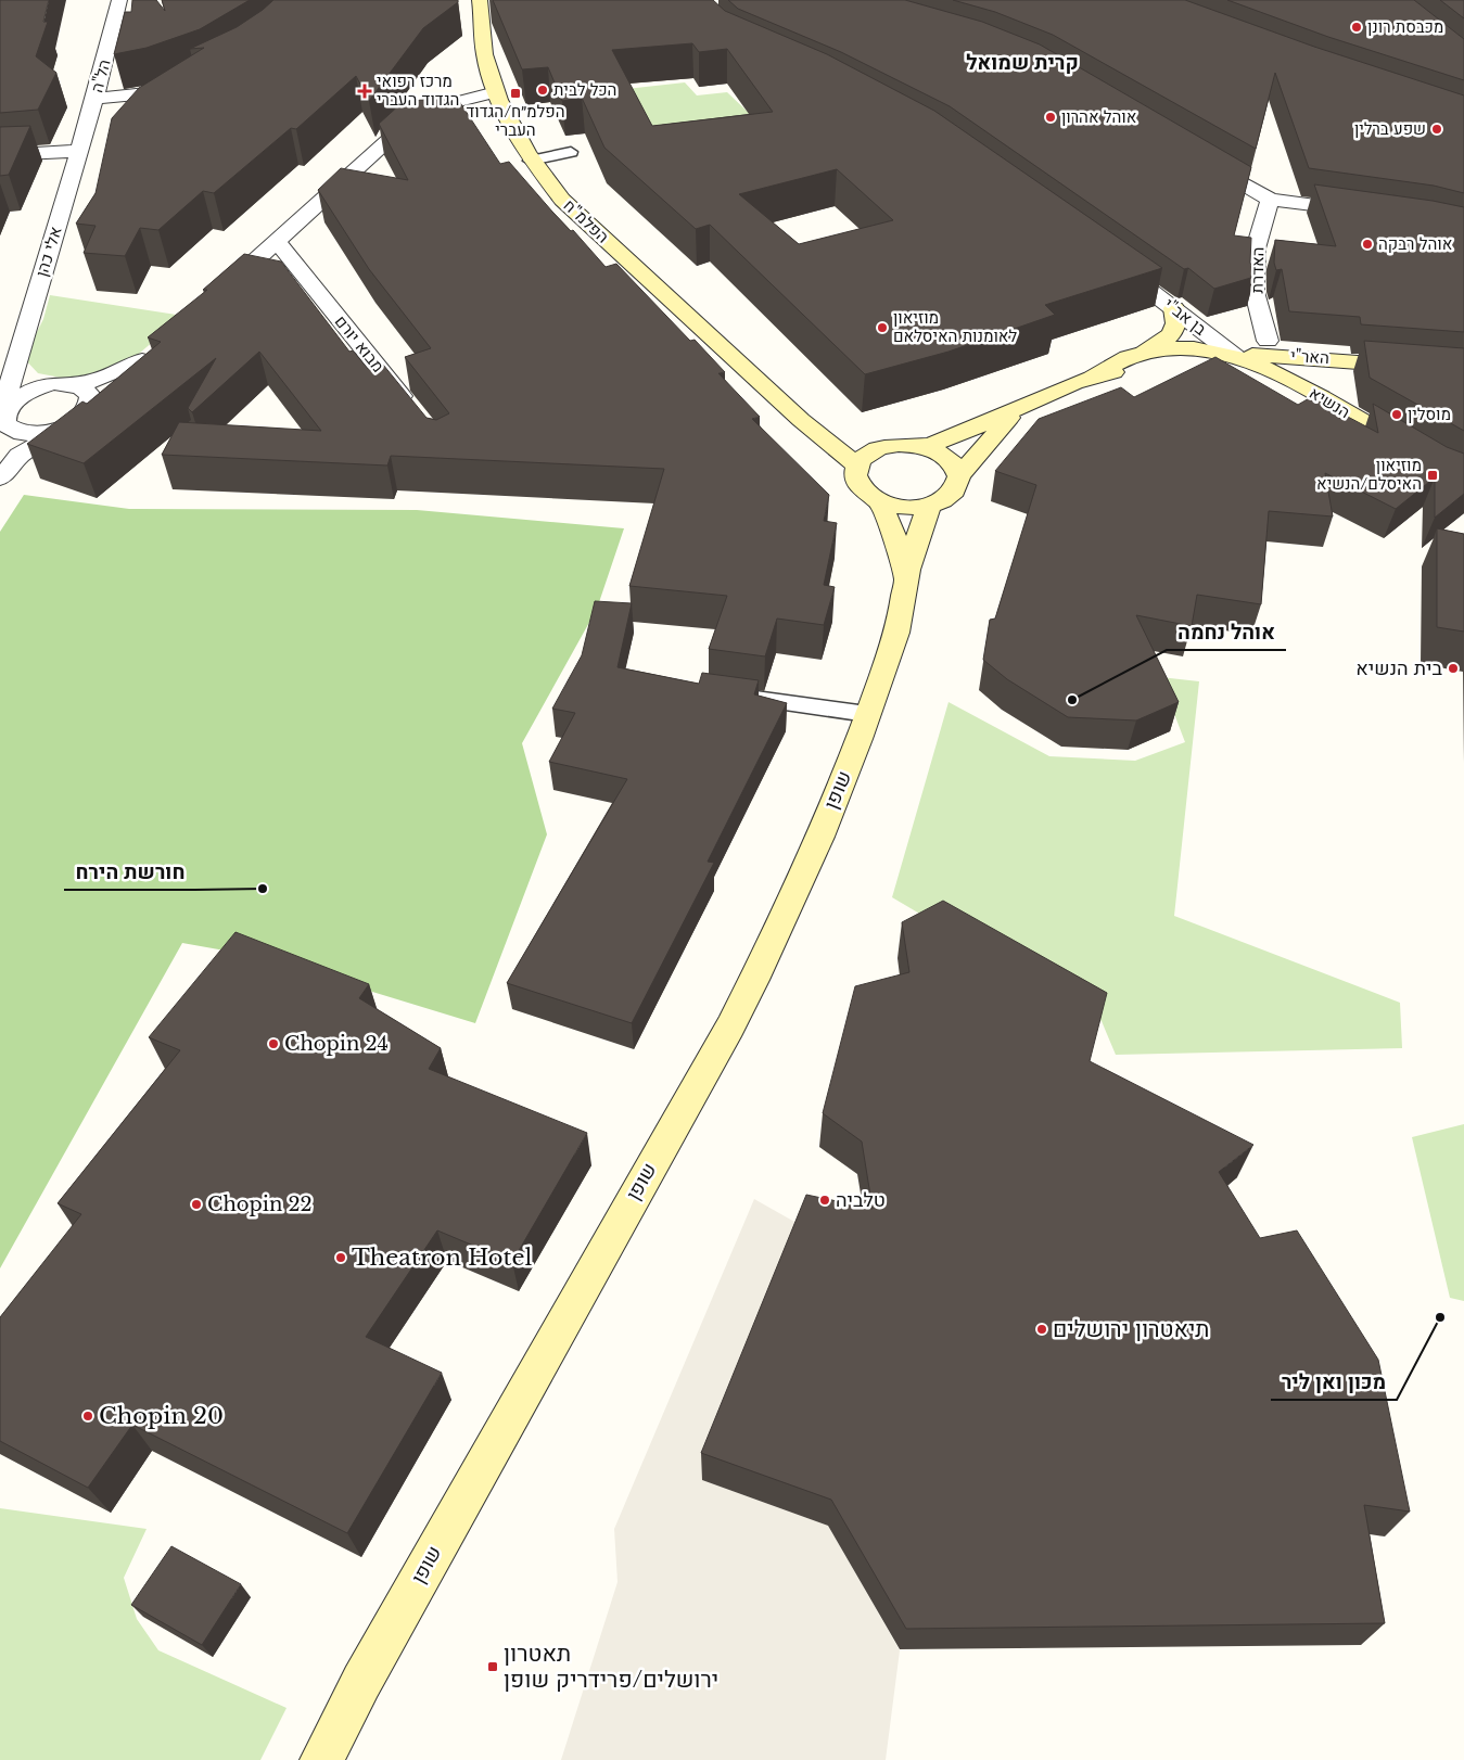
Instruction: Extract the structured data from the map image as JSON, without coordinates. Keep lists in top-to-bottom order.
{
  "streets": {
    "street": [
      "הל\"ה",
      "הפלמ\"ח",
      "אלי כהן",
      "האדרת",
      "בן אב\"י",
      "מבוא יורם",
      "האר\"י",
      "הנשיא",
      "שופן"
    ]
  },
  "crossings": [
    ["הל\"ה", "אלי כהן"],
    ["הפלמ\"ח", "הנשיא"],
    ["הפלמ\"ח", "שופן"],
    ["בן אב\"י", "האר\"י"],
    ["בן אב\"י", "הנשיא"],
    ["האר\"י", "הנשיא"],
    ["הנשיא", "שופן"]
  ],
  "districts": ["קרית שמואל"],
  "places": {
    "other": [
      "מכבסת רונן",
      "הכל לבית",
      "אוהל אהרון",
      "שפע ברלין",
      "אוהל רבקה",
      "מוזיאון לאומנות האיסלאם",
      "מוסלין",
      "בית הנשיא",
      "אוהל נחמה",
      "חורשת הירח",
      "Chopin 24",
      "טלביה",
      "Chopin 22",
      "Theatron Hotel",
      "מכון ואן ליר",
      "תיאטרון ירושלים",
      "Chopin 20"
    ],
    "health": ["מרכז רפואי הגדוד העברי"],
    "transit": ["הפלמ״ח/הגדוד העברי", "מוזיאון האיסלם/הנשיא", "תאטרון ירושלים/פרידריק שופן"]
  }
}
